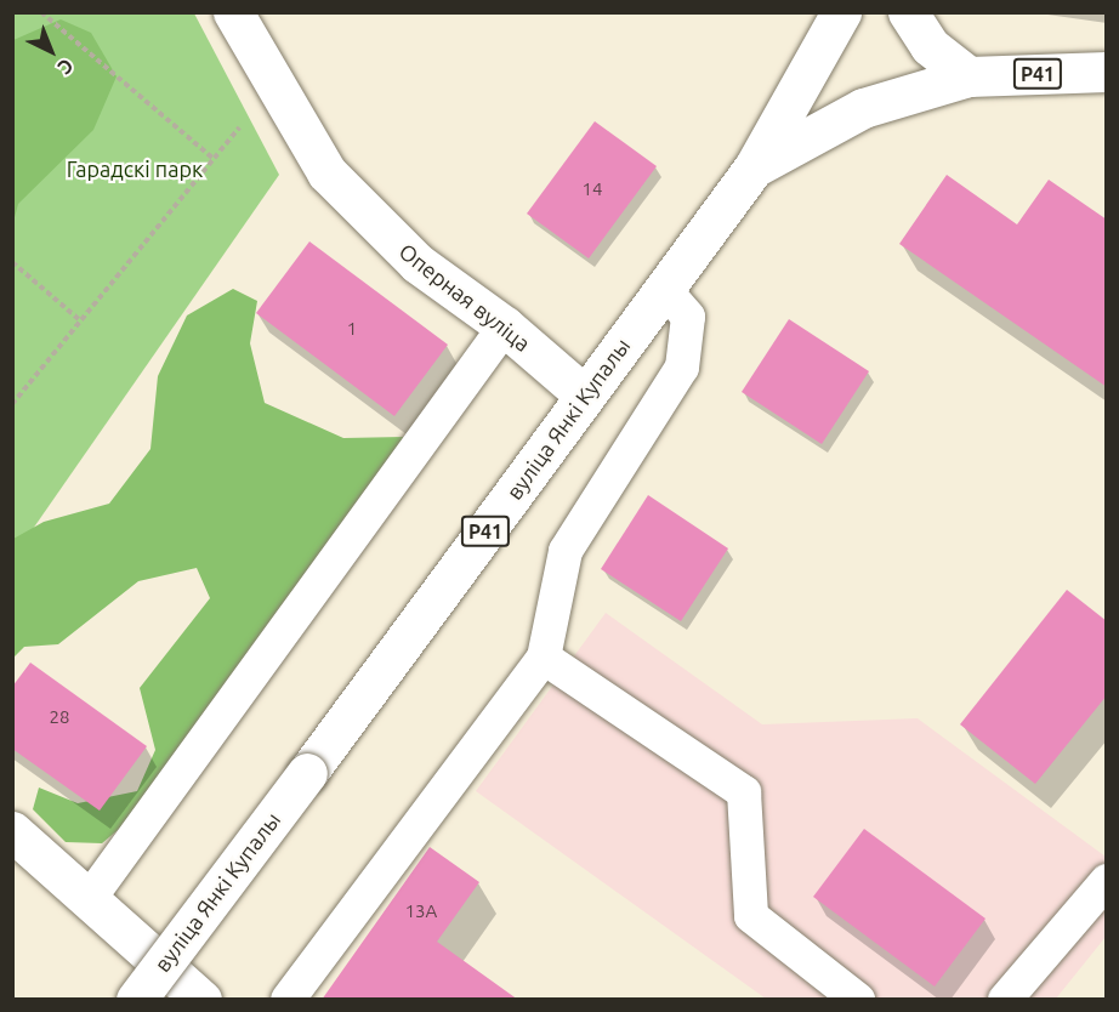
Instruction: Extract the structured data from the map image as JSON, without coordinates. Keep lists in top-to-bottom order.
{
  "streets": {
    "main road": ["Р41", "Оперная вуліца", "вуліца Янкі Купалы"]
  },
  "crossings": [
    ["Р41", "вуліца Янкі Купалы"],
    ["Оперная вуліца", "вуліца Янкі Купалы"]
  ],
  "parks": ["Гарадскі парк"],
  "house_numbers": [
    "14",
    "1",
    "28",
    "13А"
  ],
  "north": "bottom right"
}
